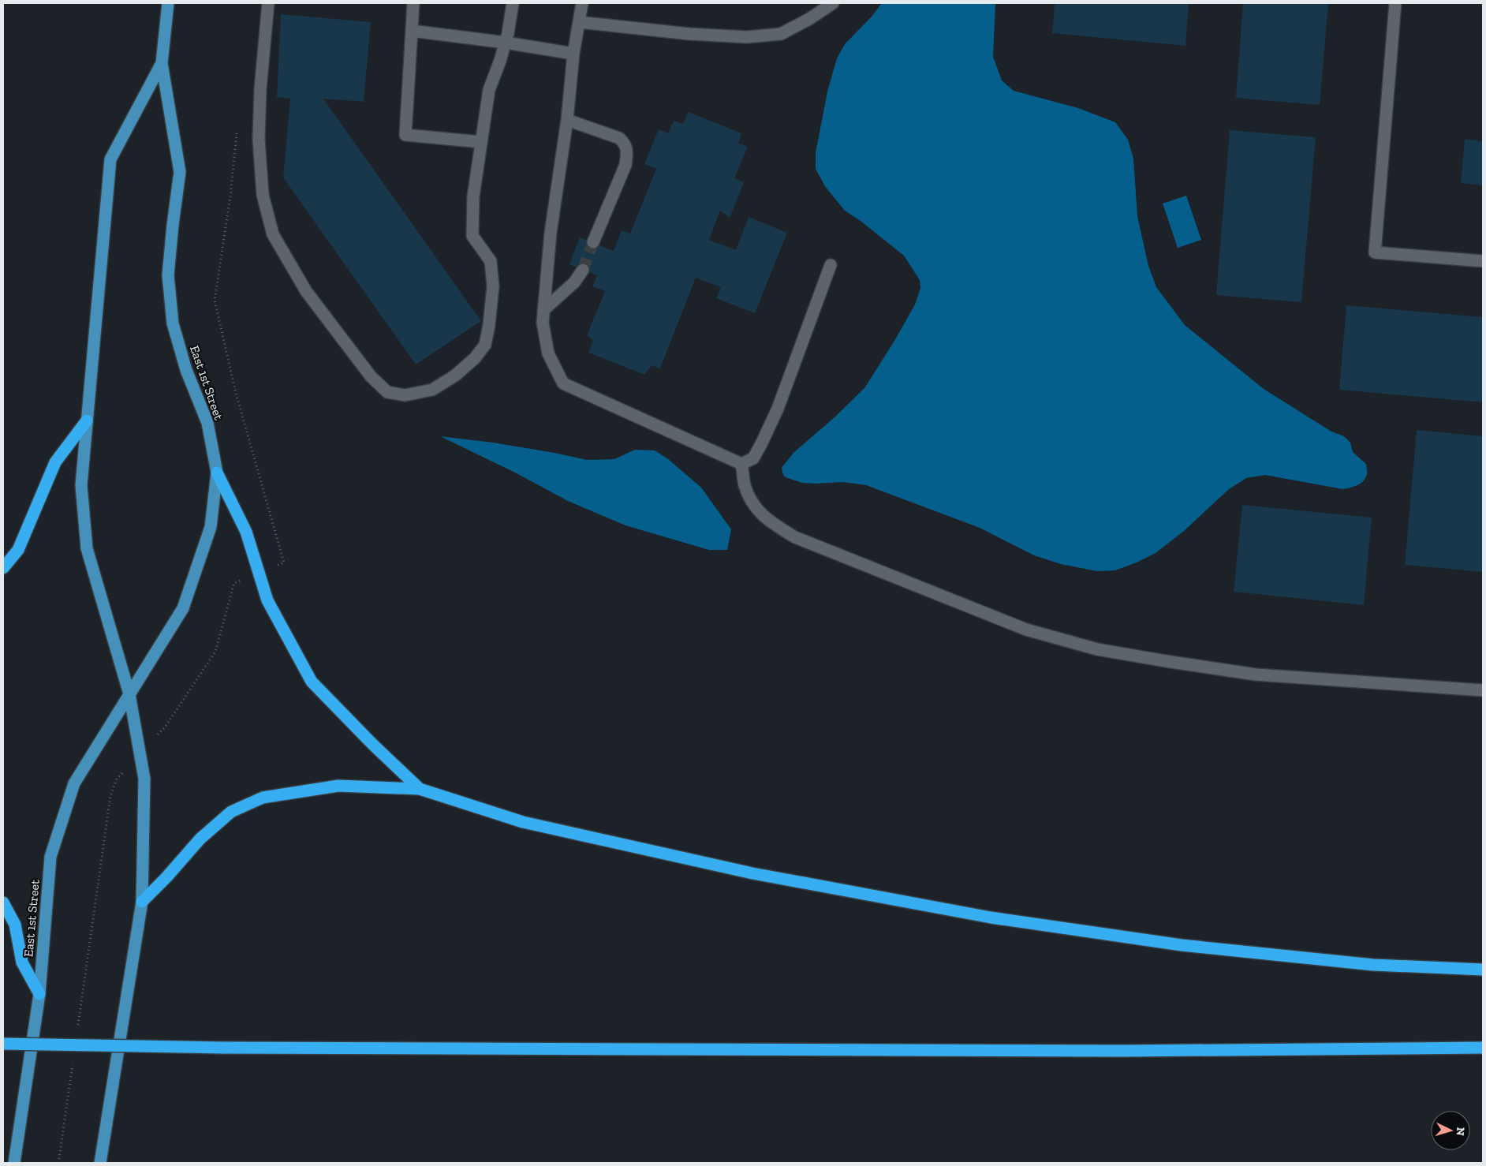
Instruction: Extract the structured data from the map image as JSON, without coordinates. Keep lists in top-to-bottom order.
{
  "streets": {
    "main road": ["East 1st Street"]
  },
  "north": "right"
}
